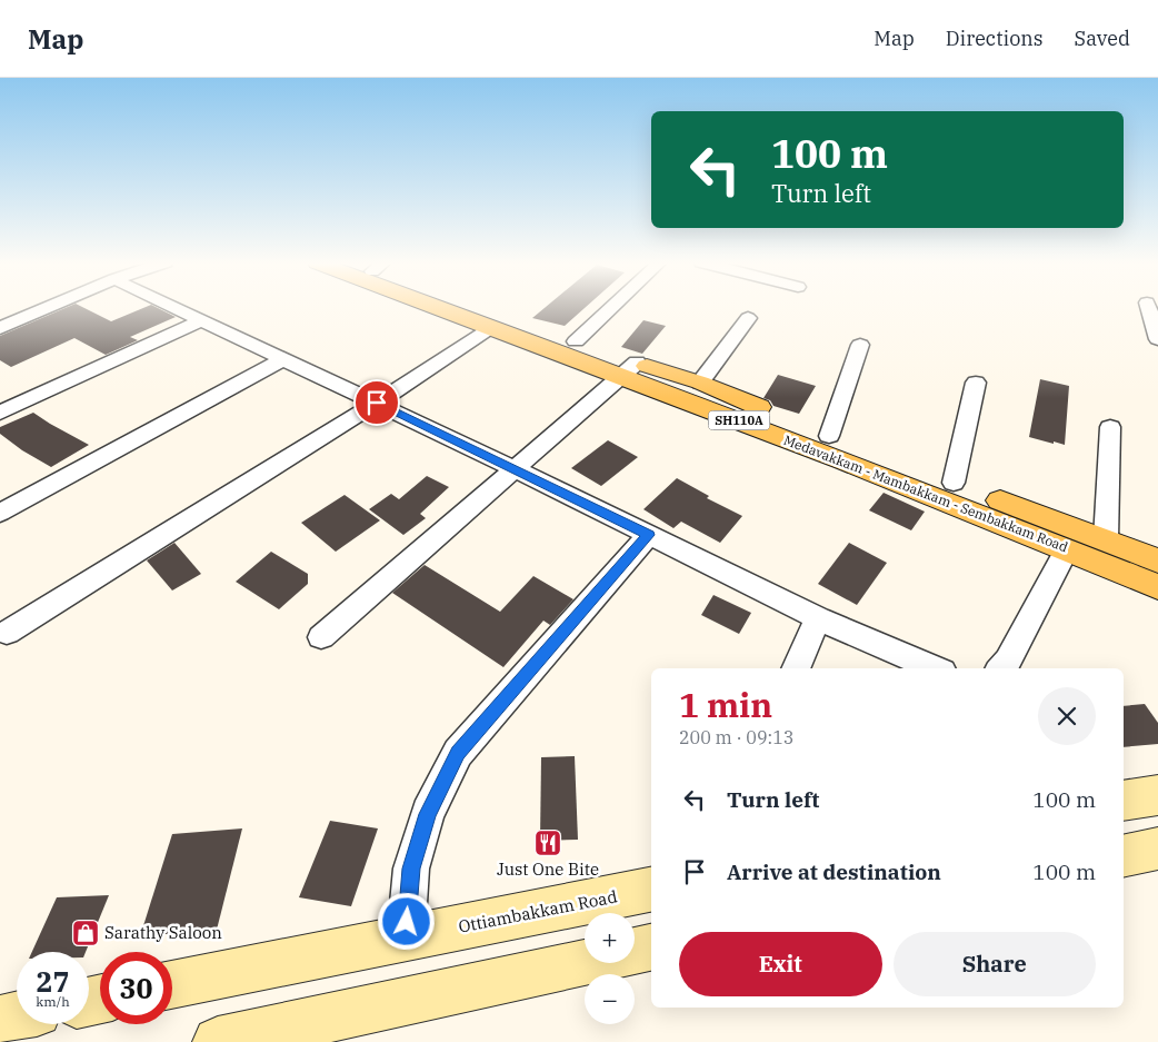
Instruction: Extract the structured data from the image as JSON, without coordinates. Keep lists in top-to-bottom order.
{
  "streets": {
    "main road": ["SH110A", "Medavakkam - Mambakkam - Sembakkam Road"],
    "street": ["Ottiambakkam Road"]
  },
  "places": {
    "restaurant": ["Just One Bite"],
    "shop": ["Sarathy Saloon"]
  },
  "page": {
    "header": "Map",
    "nav": ["Map", "Directions", "Saved"],
    "turn": ["100 m", "Turn left"],
    "heading": ["1 min", "200 m · 09:13"],
    "list": [
      {
        "name": "Turn left",
        "value": "100 m"
      },
      {
        "name": "Arrive at destination",
        "value": "100 m"
      }
    ],
    "map_buttons": ["+", "−"],
    "buttons": ["Exit", "Share"],
    "speed": "27 km/h",
    "limit": "30"
  }
}
